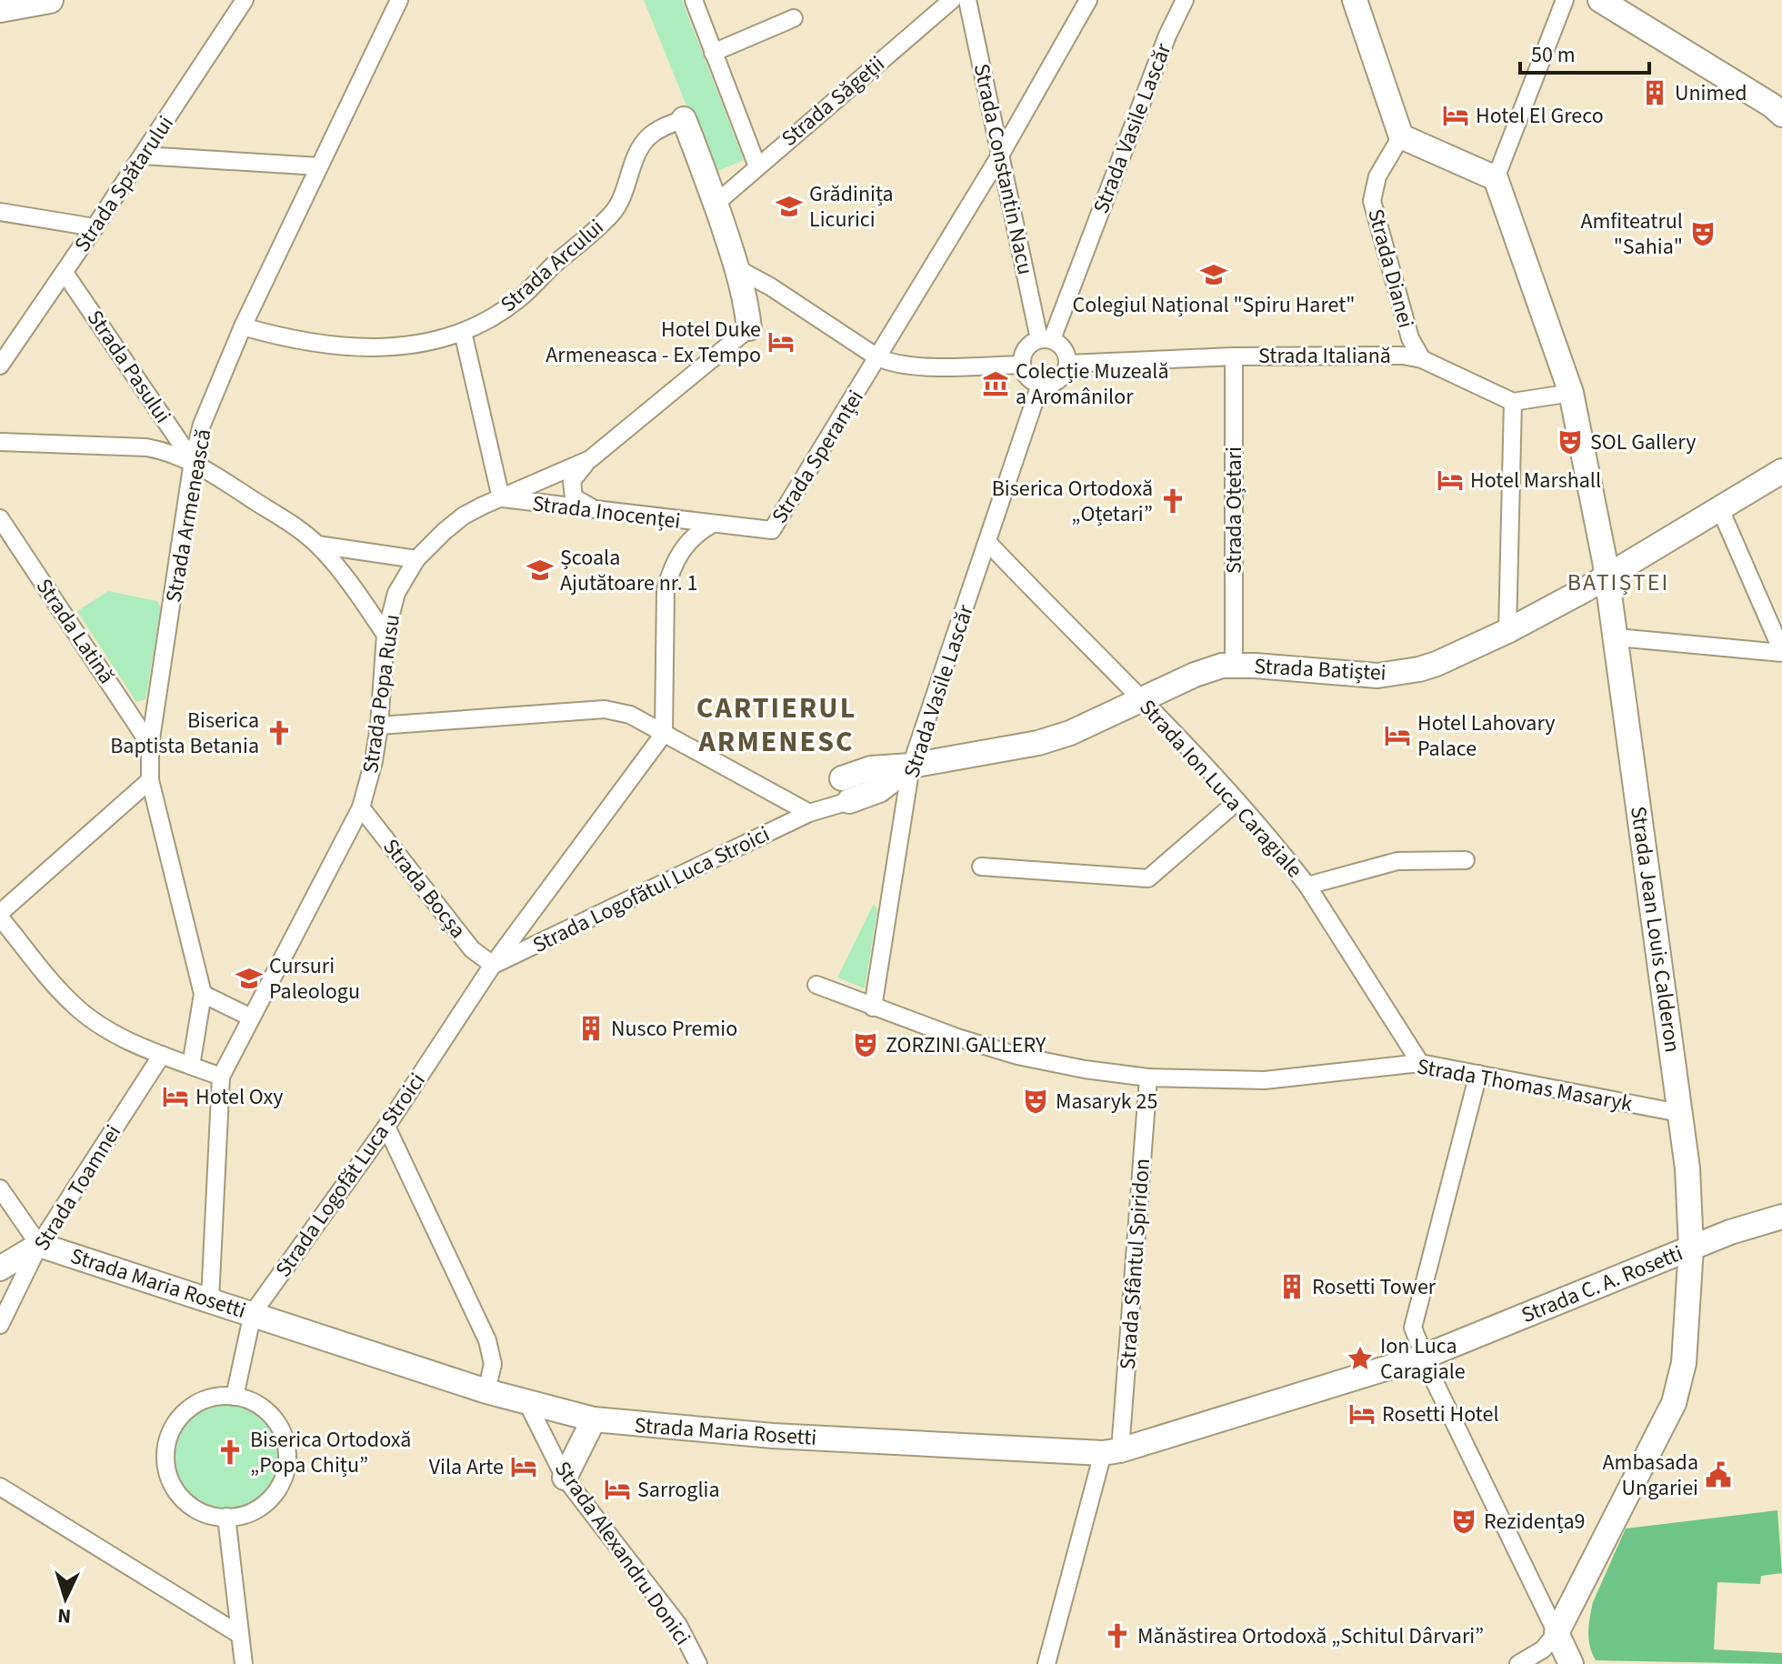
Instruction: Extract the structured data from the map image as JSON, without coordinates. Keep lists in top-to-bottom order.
{
  "streets": {
    "street": [
      "Strada Săgeții",
      "Strada Vasile Lascăr",
      "Strada Constantin Nacu",
      "Strada Spătarului",
      "Strada Arcului",
      "Strada Dianei",
      "Strada Italiană",
      "Strada Pasului",
      "Strada Speranței",
      "Strada Oțetari",
      "Strada Inocenței",
      "Strada Armenească",
      "Strada Latină",
      "Strada Batiștei",
      "Strada Popa Rusu",
      "Strada Ion Luca Caragiale",
      "Strada Bocșa",
      "Strada Logofătul Luca Stroici",
      "Strada Jean Louis Calderon",
      "Strada Thomas Masaryk",
      "Strada Logofăt Luca Stroici",
      "Strada Toamnei",
      "Strada Sfântul Spiridon",
      "Strada Maria Rosetti",
      "Strada C. A. Rosetti",
      "Strada Alexandru Donici"
    ]
  },
  "crossings": [
    ["Strada Vasile Lascăr", "Strada Constantin Nacu"],
    ["Strada Vasile Lascăr", "Strada Italiană"],
    ["Strada Vasile Lascăr", "Strada Batiștei"],
    ["Strada Vasile Lascăr", "Strada Ion Luca Caragiale"],
    ["Strada Vasile Lascăr", "Strada Thomas Masaryk"],
    ["Strada Constantin Nacu", "Strada Italiană"],
    ["Strada Constantin Nacu", "Strada Speranței"],
    ["Strada Spătarului", "Strada Pasului"],
    ["Strada Arcului", "Strada Armenească"],
    ["Strada Dianei", "Strada Italiană"],
    ["Strada Italiană", "Strada Oțetari"],
    ["Strada Pasului", "Strada Armenească"],
    ["Strada Speranței", "Strada Inocenței"],
    ["Strada Oțetari", "Strada Batiștei"],
    ["Strada Inocenței", "Strada Popa Rusu"],
    ["Strada Armenească", "Strada Latină"],
    ["Strada Batiștei", "Strada Ion Luca Caragiale"],
    ["Strada Batiștei", "Strada Jean Louis Calderon"],
    ["Strada Popa Rusu", "Strada Bocșa"],
    ["Strada Ion Luca Caragiale", "Strada Thomas Masaryk"],
    ["Strada Bocșa", "Strada Logofătul Luca Stroici"],
    ["Strada Bocșa", "Strada Logofăt Luca Stroici"],
    ["Strada Logofătul Luca Stroici", "Strada Logofăt Luca Stroici"],
    ["Strada Jean Louis Calderon", "Strada Thomas Masaryk"],
    ["Strada Jean Louis Calderon", "Strada C. A. Rosetti"],
    ["Strada Thomas Masaryk", "Strada Sfântul Spiridon"],
    ["Strada Logofăt Luca Stroici", "Strada Maria Rosetti"],
    ["Strada Toamnei", "Strada Maria Rosetti"],
    ["Strada Sfântul Spiridon", "Strada Maria Rosetti"],
    ["Strada Maria Rosetti", "Strada C. A. Rosetti"],
    ["Strada Maria Rosetti", "Strada Alexandru Donici"]
  ],
  "districts": ["BATIȘTEI", "CARTIERUL ARMENESC"],
  "places": {
    "building": ["Unimed", "Nusco Premio", "Rosetti Tower"],
    "hotel": [
      "Hotel El Greco",
      "Hotel Duke Armeneasca - Ex Tempo",
      "Hotel Marshall",
      "Hotel Lahovary Palace",
      "Hotel Oxy",
      "Rosetti Hotel",
      "Vila Arte",
      "Sarroglia"
    ],
    "school or university": [
      "Grădinița Licurici",
      "Colegiul Național \"Spiru Haret\"",
      "Școala Ajutătoare nr. 1",
      "Cursuri Paleologu"
    ],
    "theatre": [
      "Amfiteatrul \"Sahia\"",
      "SOL Gallery",
      "ZORZINI GALLERY",
      "Masaryk 25",
      "Rezidența9"
    ],
    "museum": ["Colecție Muzeală a Aromânilor"],
    "church": [
      "Biserica Ortodoxă „Oțetari”",
      "Biserica Baptista Betania",
      "Biserica Ortodoxă „Popa Chițu”",
      "Mănăstirea Ortodoxă „Schitul Dârvari”"
    ],
    "place": ["Ion Luca Caragiale"],
    "public building": ["Ambasada Ungariei"]
  },
  "scale_bar": "50 m",
  "north": "bottom"
}
